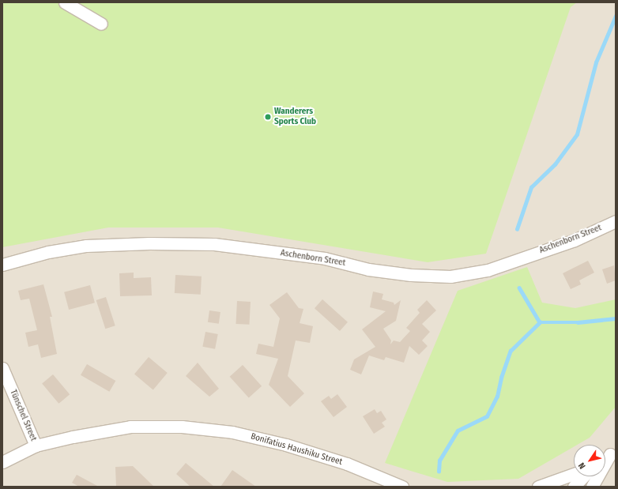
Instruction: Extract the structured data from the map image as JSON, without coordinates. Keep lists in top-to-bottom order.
{
  "streets": {
    "street": ["Aschenborn Street", "Tünschel Street", "Bonifatius Haushiku Street"]
  },
  "crossings": [
    ["Tünschel Street", "Bonifatius Haushiku Street"]
  ],
  "places": ["Wanderers Sports Club"],
  "north": "bottom left"
}
